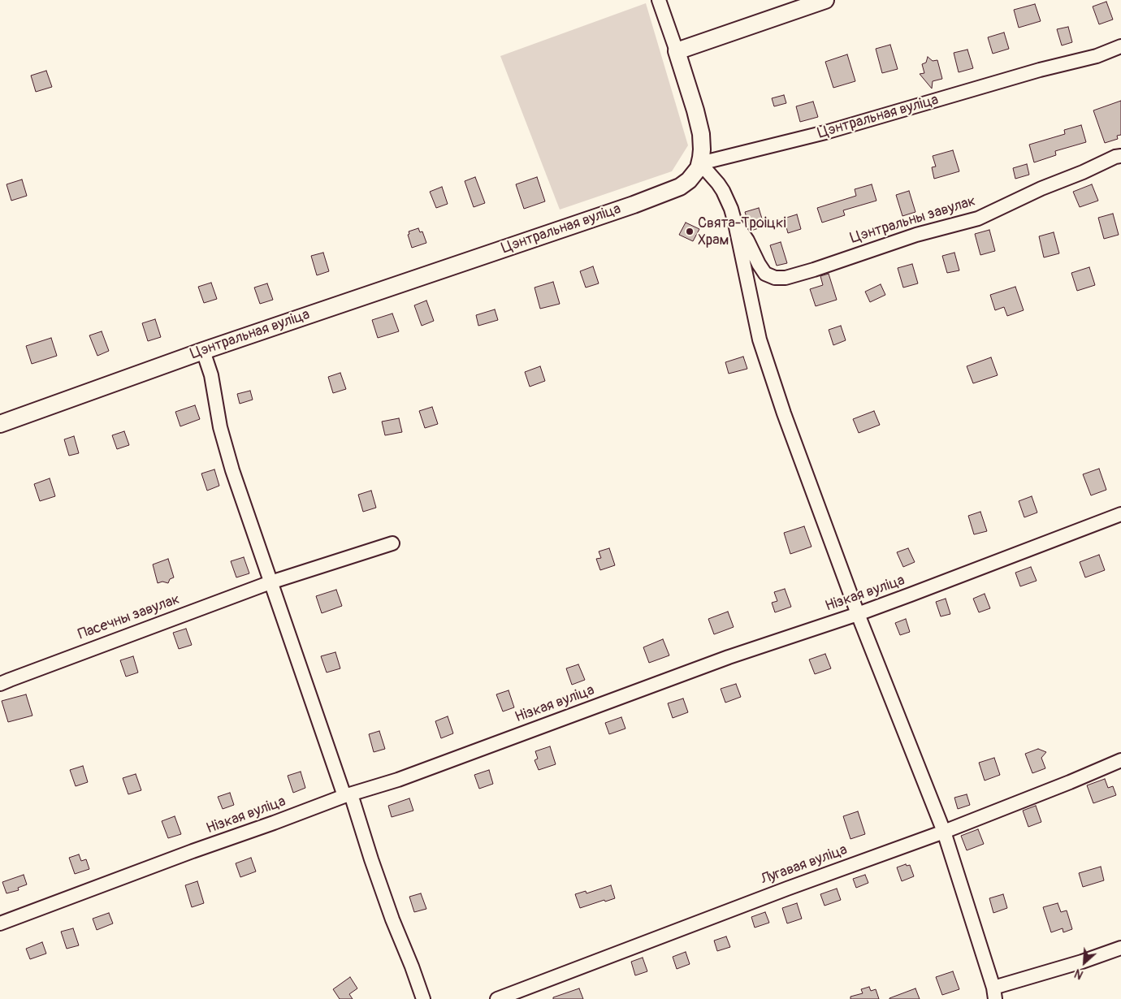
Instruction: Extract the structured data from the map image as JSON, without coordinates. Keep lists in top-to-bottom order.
{
  "streets": {
    "main road": ["Цэнтральная вуліца"],
    "street": [
      "Цэнтральны завулак",
      "Нізкая вуліца",
      "Пасечны завулак",
      "Лугавая вуліца"
    ]
  },
  "places": ["Свята-Троіцкі Храм"],
  "north": "bottom left"
}
